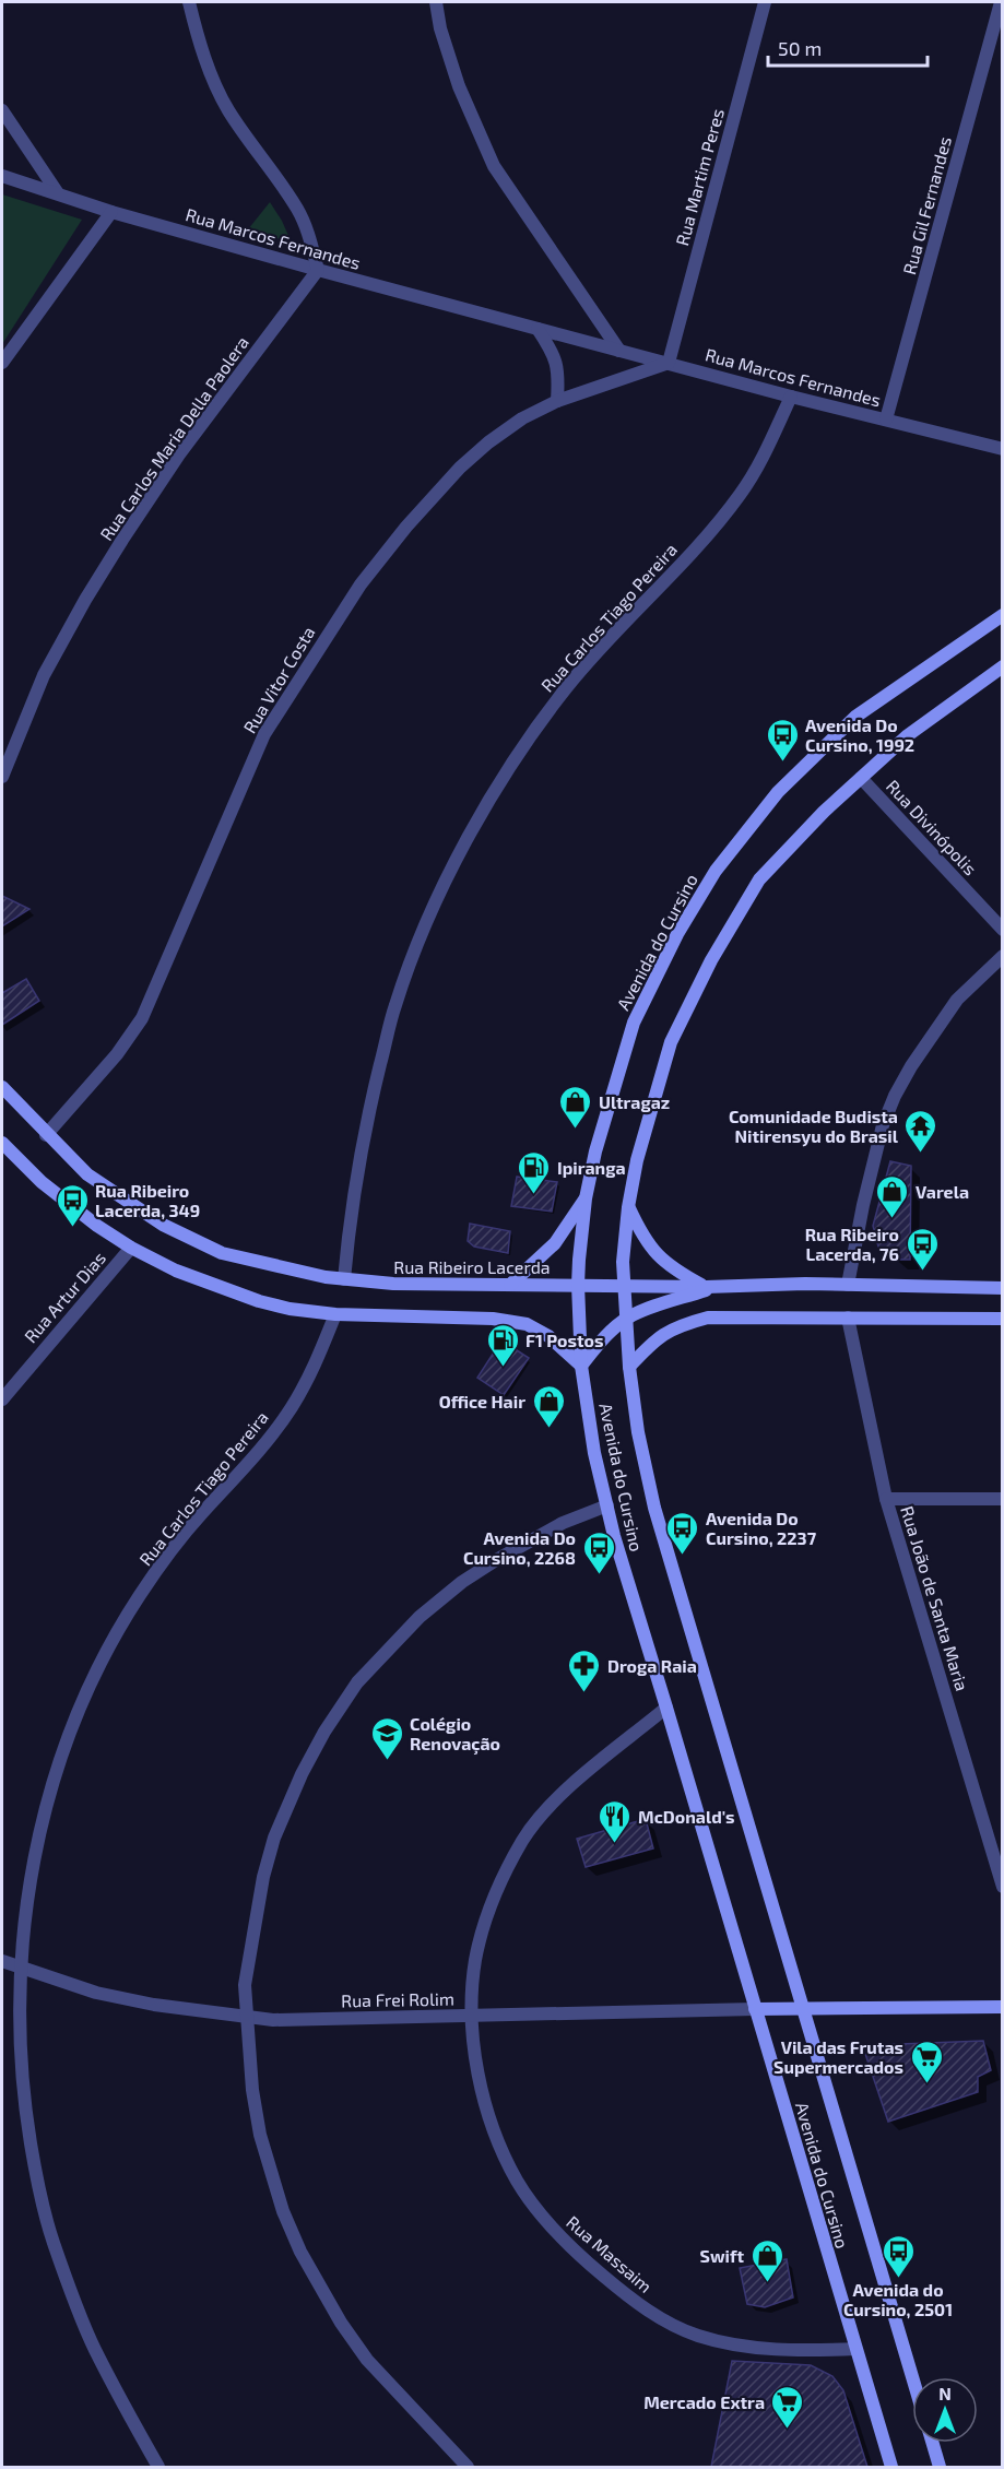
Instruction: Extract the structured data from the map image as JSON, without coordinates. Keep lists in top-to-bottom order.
{
  "streets": {
    "main road": ["Avenida do Cursino", "Rua Ribeiro Lacerda", "Rua Frei Rolim"],
    "street": [
      "Rua Martim Peres",
      "Rua Gil Fernandes",
      "Rua Marcos Fernandes",
      "Rua Carlos Maria Della Paolera",
      "Rua Carlos Tiago Pereira",
      "Rua Vitor Costa",
      "Rua Divinópolis",
      "Rua Artur Dias",
      "Rua João de Santa Maria",
      "Rua Massaim"
    ]
  },
  "crossings": [
    ["Rua Martim Peres", "Rua Marcos Fernandes"],
    ["Rua Martim Peres", "Rua Vitor Costa"],
    ["Rua Gil Fernandes", "Rua Marcos Fernandes"],
    ["Rua Marcos Fernandes", "Rua Carlos Maria Della Paolera"],
    ["Rua Marcos Fernandes", "Rua Carlos Tiago Pereira"],
    ["Rua Marcos Fernandes", "Rua Vitor Costa"],
    ["Rua Carlos Tiago Pereira", "Rua Ribeiro Lacerda"],
    ["Rua Carlos Tiago Pereira", "Rua Frei Rolim"],
    ["Rua Vitor Costa", "Rua Ribeiro Lacerda"],
    ["Rua Divinópolis", "Avenida do Cursino"],
    ["Avenida do Cursino", "Rua Ribeiro Lacerda"],
    ["Avenida do Cursino", "Rua Frei Rolim"],
    ["Avenida do Cursino", "Rua Massaim"],
    ["Rua Frei Rolim", "Rua Massaim"]
  ],
  "places": {
    "bus stop": [
      "Avenida Do Cursino, 1992",
      "Rua Ribeiro Lacerda, 349",
      "Rua Ribeiro Lacerda, 76",
      "Avenida Do Cursino, 2237",
      "Avenida Do Cursino, 2268",
      "Avenida do Cursino, 2501"
    ],
    "shop": [
      "Ultragaz",
      "Varela",
      "Office Hair",
      "Swift"
    ],
    "temple": ["Comunidade Budista Nitirensyu do Brasil"],
    "fuel station": ["Ipiranga", "F1 Postos"],
    "pharmacy": ["Droga Raia"],
    "school or university": ["Colégio Renovação"],
    "restaurant": ["McDonald's"],
    "supermarket": ["Vila das Frutas Supermercados", "Mercado Extra"]
  },
  "scale_bar": "50 m",
  "north": "top"
}
